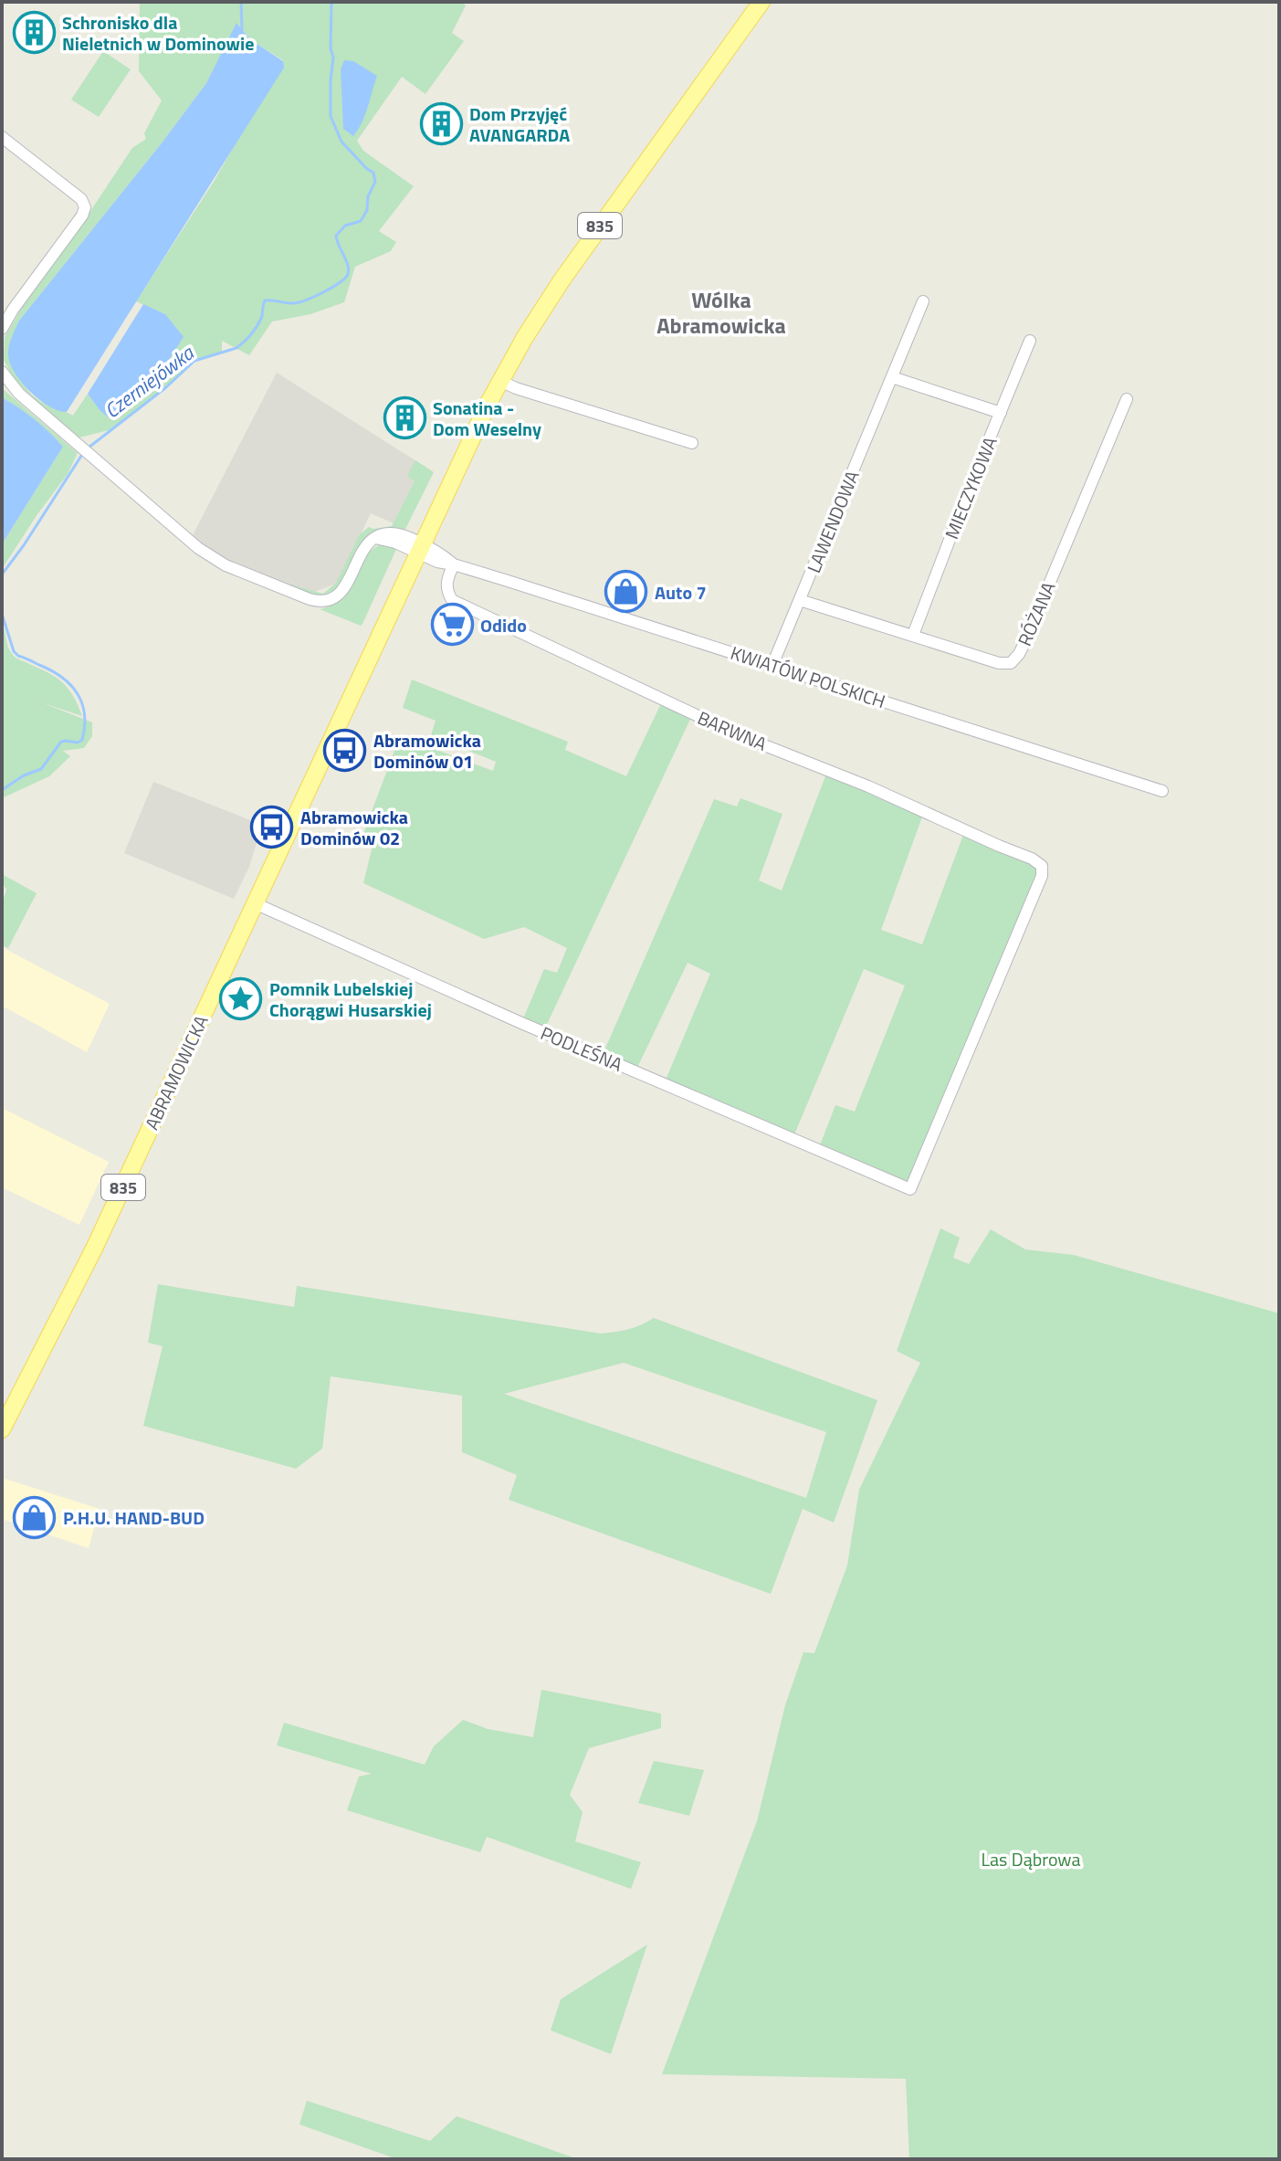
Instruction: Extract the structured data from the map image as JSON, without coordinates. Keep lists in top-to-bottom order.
{
  "streets": {
    "main road": ["835", "ABRAMOWICKA"],
    "street": [
      "MIECZYKOWA",
      "LAWENDOWA",
      "RÓŻANA",
      "KWIATÓW POLSKICH",
      "BARWNA",
      "PODLEŚNA"
    ]
  },
  "crossings": [
    ["835", "KWIATÓW POLSKICH"],
    ["835", "ABRAMOWICKA"],
    ["MIECZYKOWA", "RÓŻANA"],
    ["LAWENDOWA", "RÓŻANA"],
    ["LAWENDOWA", "KWIATÓW POLSKICH"],
    ["KWIATÓW POLSKICH", "BARWNA"],
    ["KWIATÓW POLSKICH", "ABRAMOWICKA"],
    ["BARWNA", "PODLEŚNA"],
    ["PODLEŚNA", "ABRAMOWICKA"]
  ],
  "districts": ["Wólka Abramowicka"],
  "water": ["Czerniejówka"],
  "parks": ["Las Dąbrowa"],
  "places": {
    "building": ["Schronisko dla Nieletnich w Dominowie", "Dom Przyjęć AVANGARDA", "Sonatina - Dom Weselny"],
    "shop": ["Auto 7", "P.H.U. HAND-BUD"],
    "supermarket": ["Odido"],
    "bus stop": ["Abramowicka Dominów 01", "Abramowicka Dominów 02"],
    "place": ["Pomnik Lubelskiej Chorągwi Husarskiej"]
  }
}
